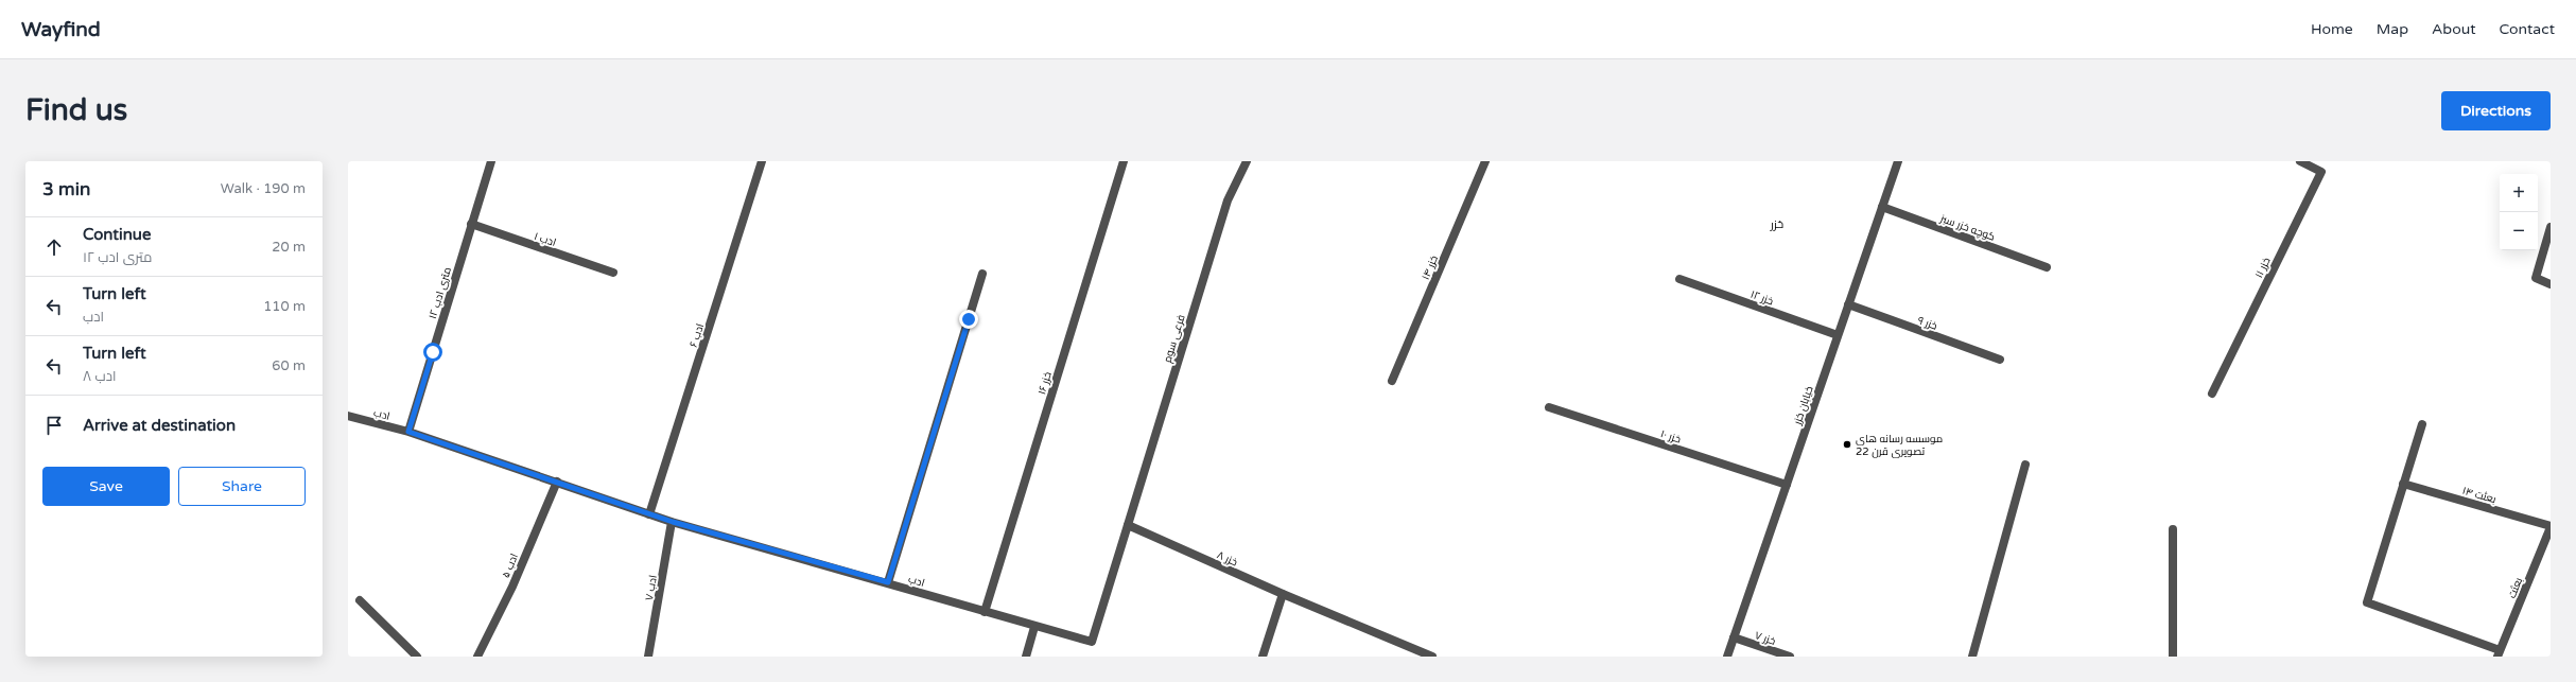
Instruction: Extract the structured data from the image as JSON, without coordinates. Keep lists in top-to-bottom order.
{
  "streets": {
    "street": [
      "کوچه خزر سبز",
      "ادب ۱",
      "خزر ۱۴",
      "خزر ۱۱",
      "۱۲ متری ادب",
      "خزر ۱۲",
      "خزر ۹",
      "ادب ۶",
      "فرعی سوم",
      "خزر ۱۶",
      "خیابان خزر",
      "ادب",
      "خزر ۱۰",
      "بعثت ۱۴",
      "خزر ۸",
      "ادب ۵",
      "ادب ۷",
      "بعثت",
      "خزر ۷"
    ]
  },
  "crossings": [
    ["کوچه خزر سبز", "خیابان خزر"],
    ["ادب ۱", "۱۲ متری ادب"],
    ["۱۲ متری ادب", "ادب"],
    ["خزر ۱۲", "خیابان خزر"],
    ["خزر ۹", "خیابان خزر"],
    ["ادب ۶", "ادب"],
    ["فرعی سوم", "ادب"],
    ["فرعی سوم", "خزر ۸"],
    ["خزر ۱۶", "ادب"],
    ["خیابان خزر", "خزر ۱۰"],
    ["خیابان خزر", "خزر ۷"],
    ["ادب", "خزر ۸"],
    ["ادب", "ادب ۵"],
    ["ادب", "ادب ۷"],
    ["بعثت ۱۴", "بعثت"]
  ],
  "districts": ["خزر"],
  "places": ["موسسه رسانه های تصویری قرن 22"],
  "page": {
    "header": "Wayfind",
    "nav": [
      "Home",
      "Map",
      "About",
      "Contact"
    ],
    "buttons": [
      "Directions",
      ["Save", "Share"]
    ],
    "title": "Find us",
    "heading": ["3 min", "Walk · 190 m"],
    "map_buttons": ["+", "−"],
    "list": [
      ["Continue", "۱۲ متری ادب", "20 m"],
      ["Turn left", "ادب", "110 m"],
      ["Turn left", "ادب ۸", "60 m"],
      "Arrive at destination"
    ]
  }
}
